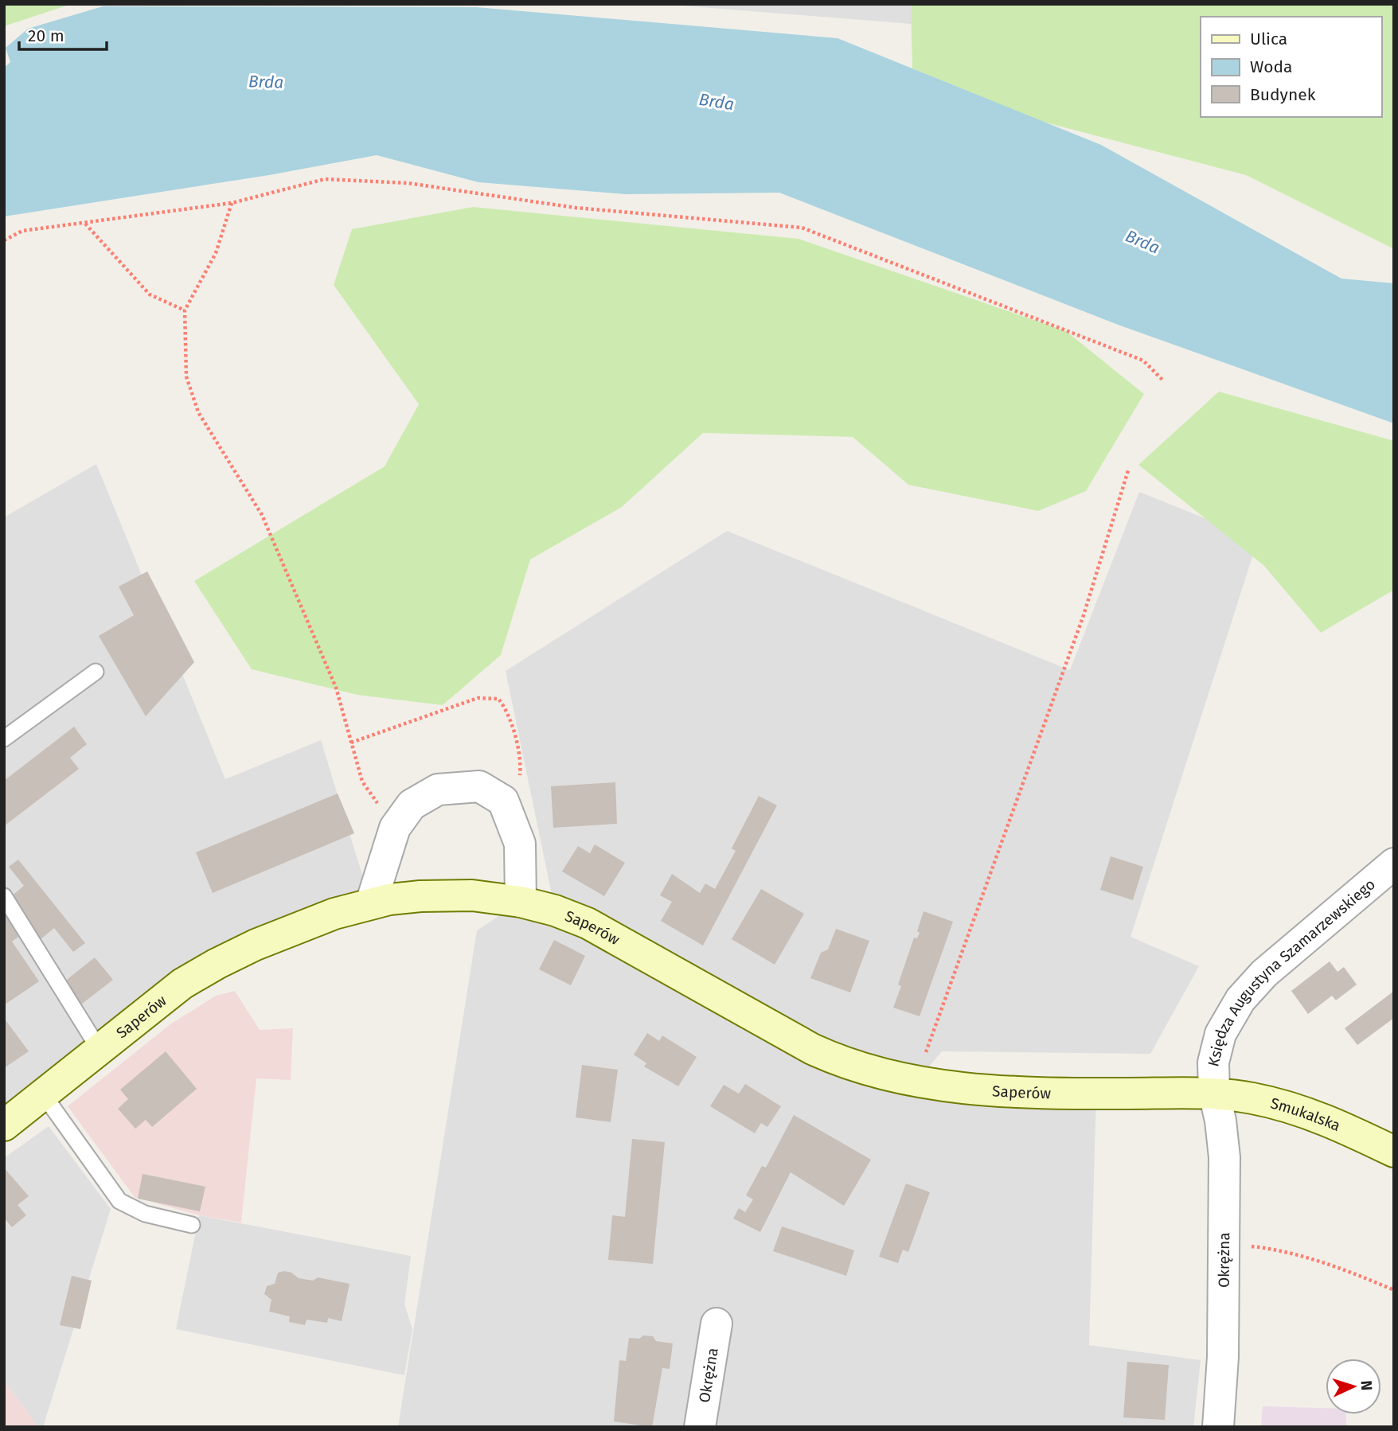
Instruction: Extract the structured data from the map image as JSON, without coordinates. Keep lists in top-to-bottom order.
{
  "streets": {
    "street": [
      "Saperów",
      "Księdza Augustyna Szamarzewskiego",
      "Smukalska",
      "Okrężna"
    ]
  },
  "crossings": [
    ["Saperów", "Księdza Augustyna Szamarzewskiego"],
    ["Saperów", "Smukalska"],
    ["Saperów", "Okrężna"],
    ["Księdza Augustyna Szamarzewskiego", "Smukalska"],
    ["Księdza Augustyna Szamarzewskiego", "Okrężna"],
    ["Smukalska", "Okrężna"]
  ],
  "water": ["Brda"],
  "legend": ["Ulica", "Woda", "Budynek"],
  "scale_bar": "20 m",
  "north": "right"
}
